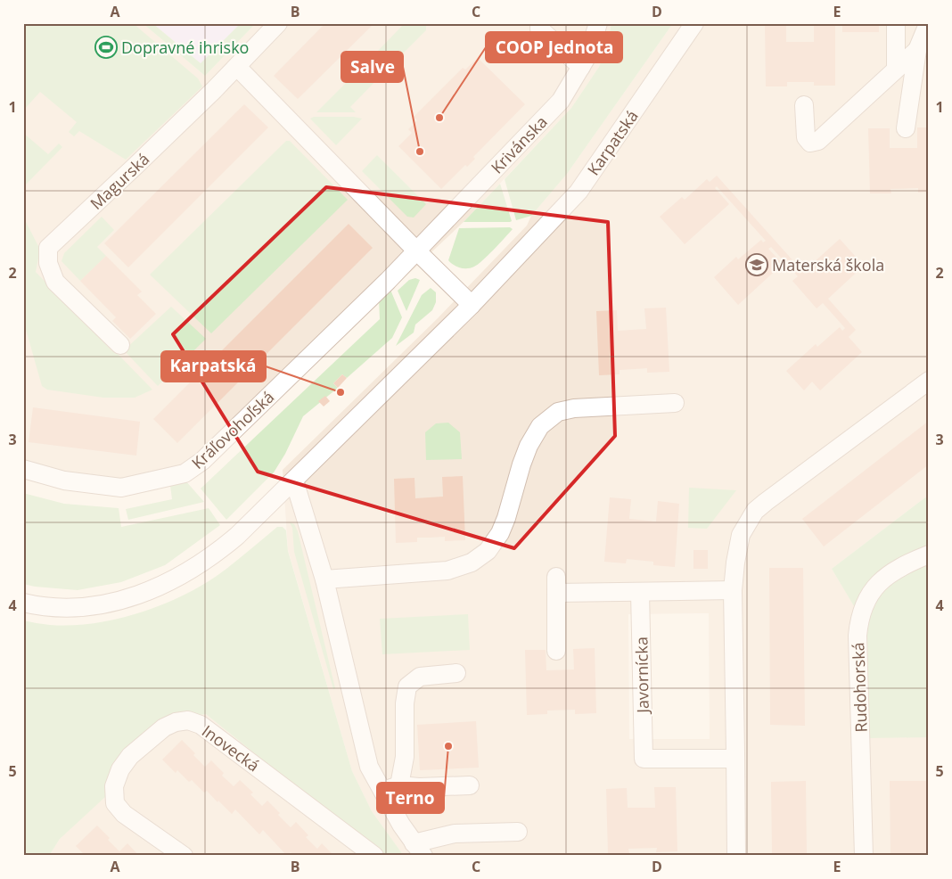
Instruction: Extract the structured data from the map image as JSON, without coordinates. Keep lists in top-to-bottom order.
{
  "streets": {
    "street": [
      "Karpatská",
      "Krivánska",
      "Magurská",
      "Kráľovohoľská",
      "Javornícka",
      "Rudohorská",
      "Inovecká"
    ]
  },
  "crossings": [
    ["Krivánska", "Kráľovohoľská"]
  ],
  "places": {
    "sports": ["Dopravné ihrisko"],
    "other": [
      "COOP Jednota",
      "Salve",
      "Karpatská",
      "Terno"
    ],
    "school or university": ["Materská škola"]
  },
  "grid": {
    "columns": [
      "A",
      "B",
      "C",
      "D",
      "E"
    ],
    "rows": [
      "1",
      "2",
      "3",
      "4",
      "5"
    ]
  }
}
